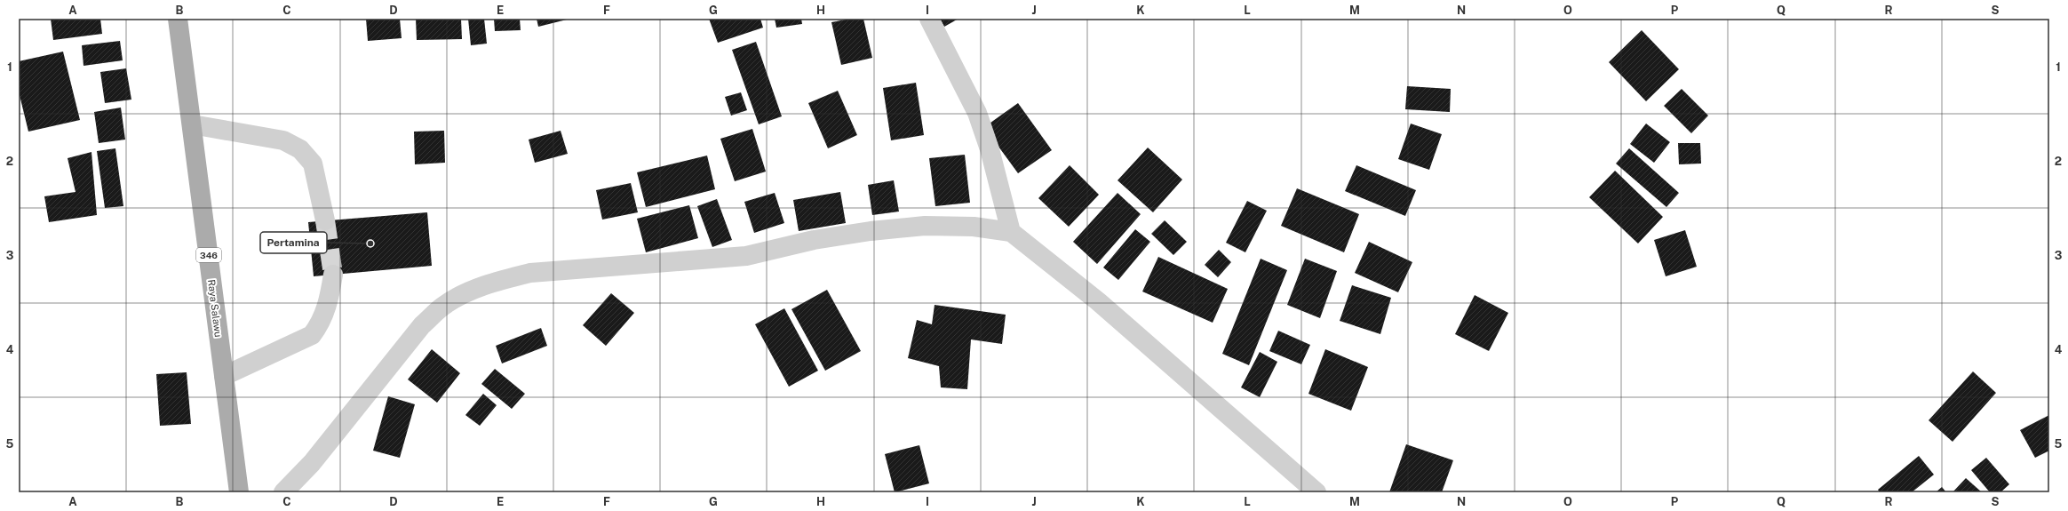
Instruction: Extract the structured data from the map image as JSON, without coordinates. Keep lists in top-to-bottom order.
{
  "streets": {
    "main road": ["346", "Raya Salawu"]
  },
  "places": ["Pertamina"],
  "grid": {
    "columns": [
      "A",
      "B",
      "C",
      "D",
      "E",
      "F",
      "G",
      "H",
      "I",
      "J",
      "K",
      "L",
      "M",
      "N",
      "O",
      "P",
      "Q",
      "R",
      "S"
    ],
    "rows": [
      "1",
      "2",
      "3",
      "4",
      "5"
    ]
  }
}
